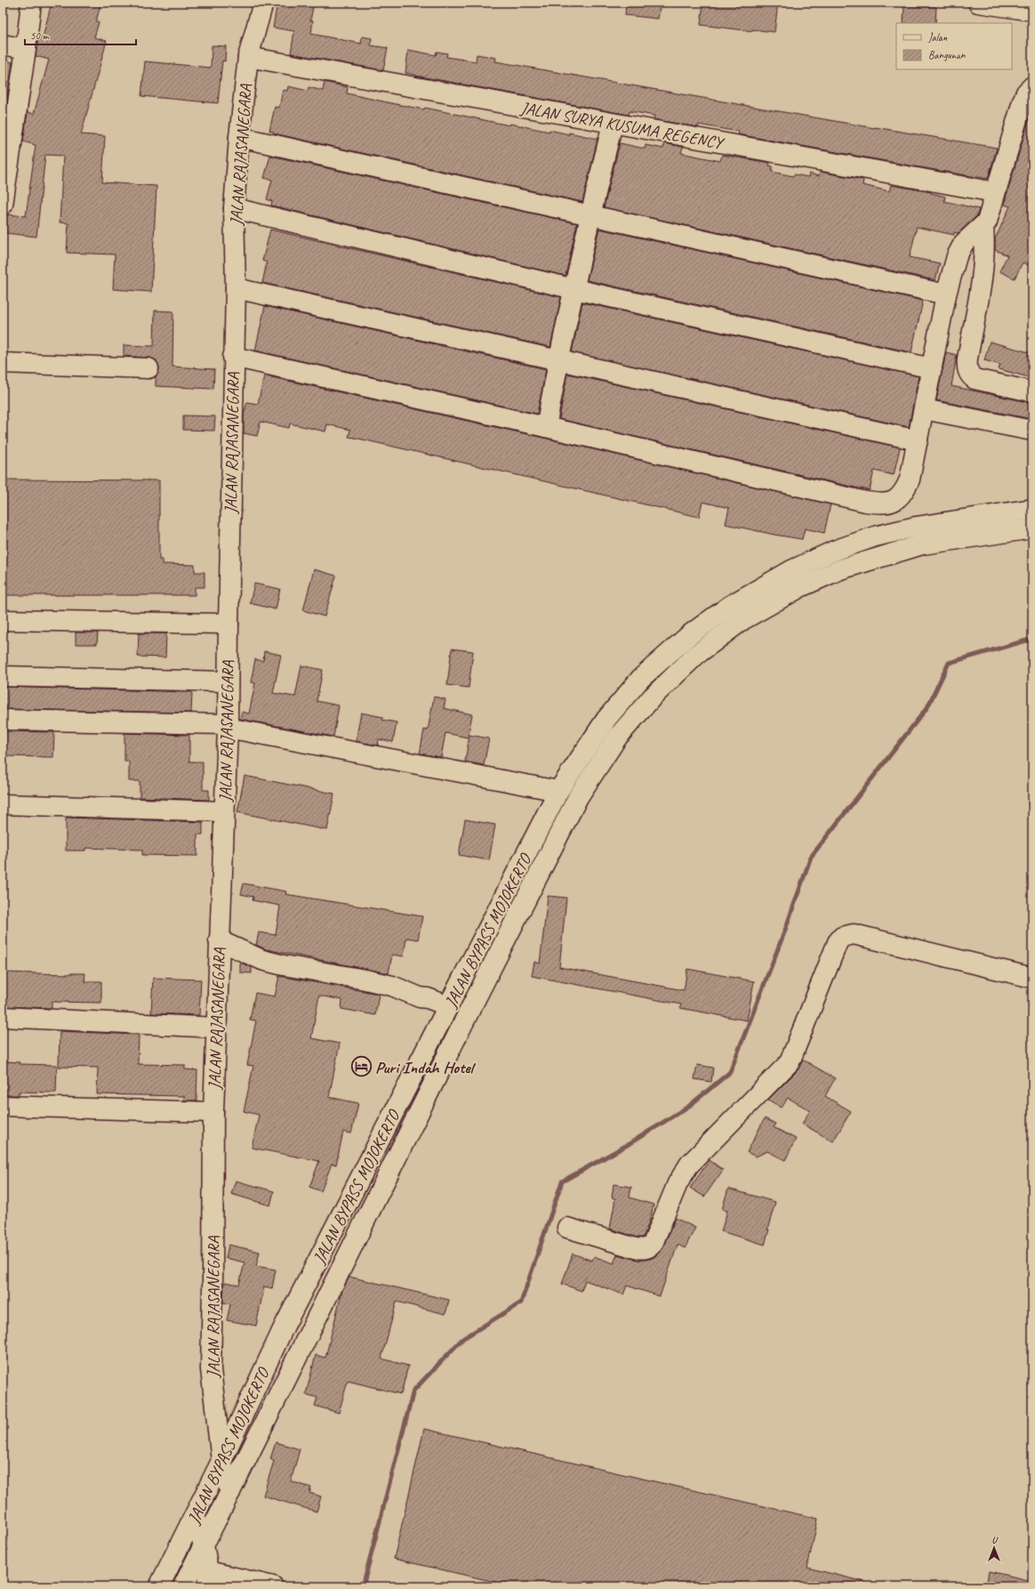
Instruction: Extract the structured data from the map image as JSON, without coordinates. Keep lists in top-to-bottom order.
{
  "streets": {
    "main road": ["JALAN SURYA KUSUMA REGENCY", "JALAN RAJASANEGARA", "JALAN BYPASS MOJOKERTO"]
  },
  "crossings": [
    ["JALAN SURYA KUSUMA REGENCY", "JALAN RAJASANEGARA"],
    ["JALAN RAJASANEGARA", "JALAN BYPASS MOJOKERTO"]
  ],
  "places": {
    "hotel": ["Puri Indah Hotel"]
  },
  "legend": ["Jalan", "Bangunan"],
  "scale_bar": "50 m",
  "north": "top"
}
